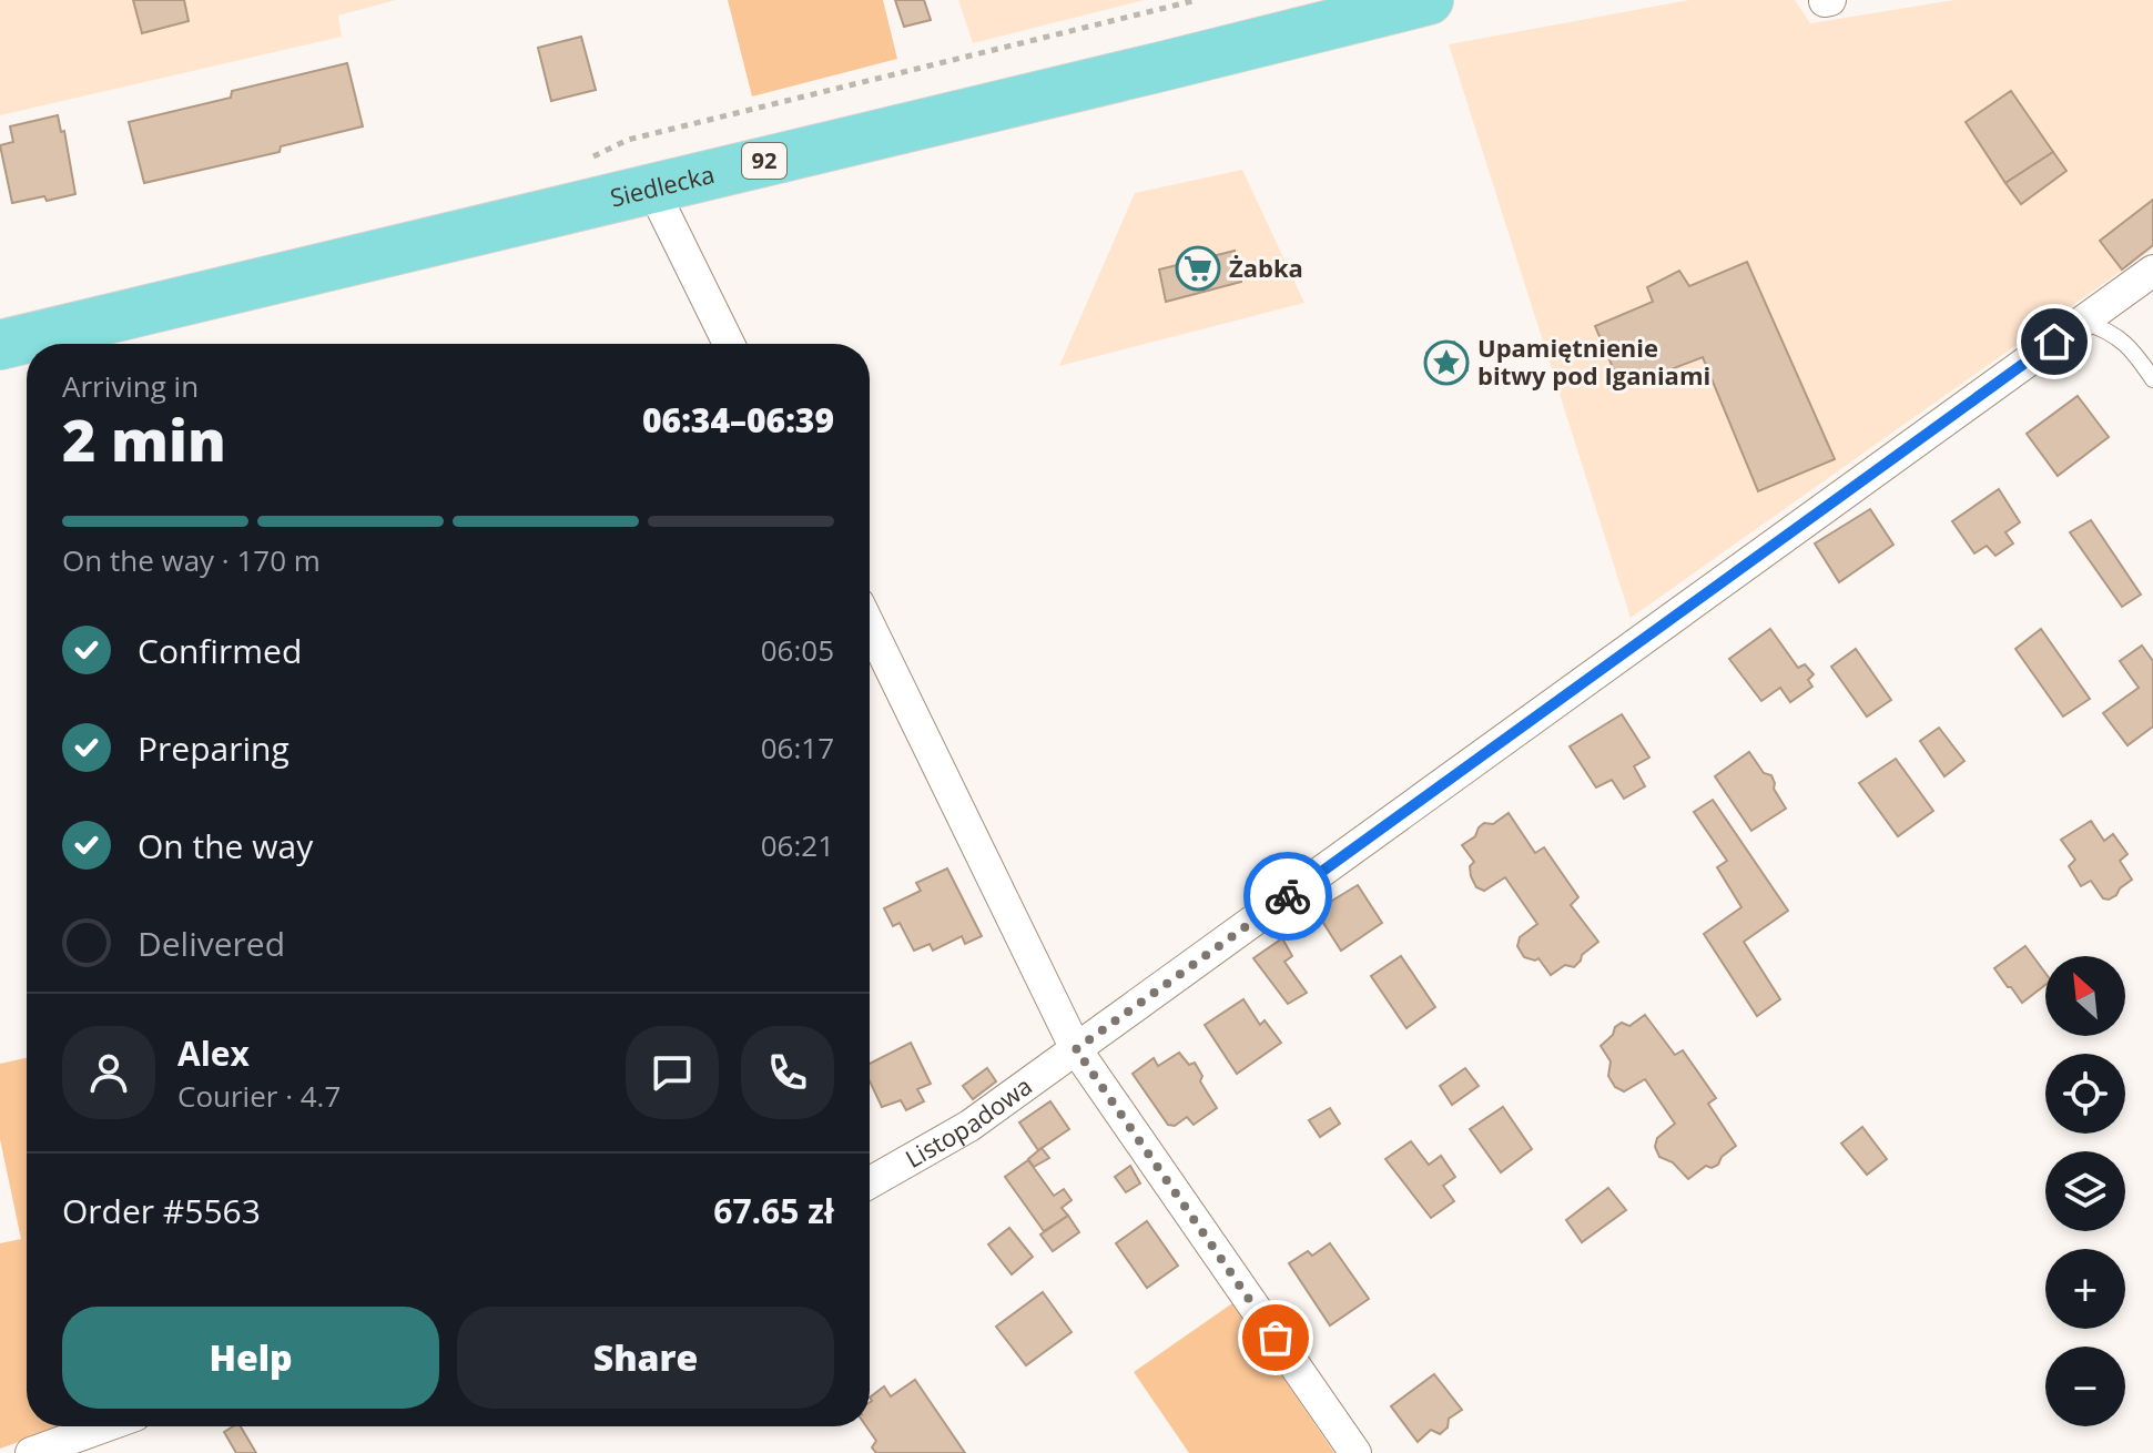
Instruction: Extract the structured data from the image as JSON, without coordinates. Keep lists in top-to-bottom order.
{
  "streets": {
    "main road": ["92", "Siedlecka"],
    "street": ["Listopadowa"]
  },
  "places": {
    "supermarket": ["Żabka"],
    "place": ["Upamiętnienie bitwy pod Iganiami"]
  },
  "north": "top left",
  "page": {
    "heading": ["2 min", "Arriving in", "06:34–06:39"],
    "panel": [
      "Alex",
      "Courier · 4.7",
      "Order #5563",
      "67.65 zł"
    ],
    "bar": "On the way · 170 m",
    "list": [
      ["Confirmed", "06:05"],
      ["Preparing", "06:17"],
      ["On the way", "06:21"],
      "Delivered"
    ],
    "map_buttons": ["+", "−"],
    "buttons": ["Help", "Share"]
  }
}
